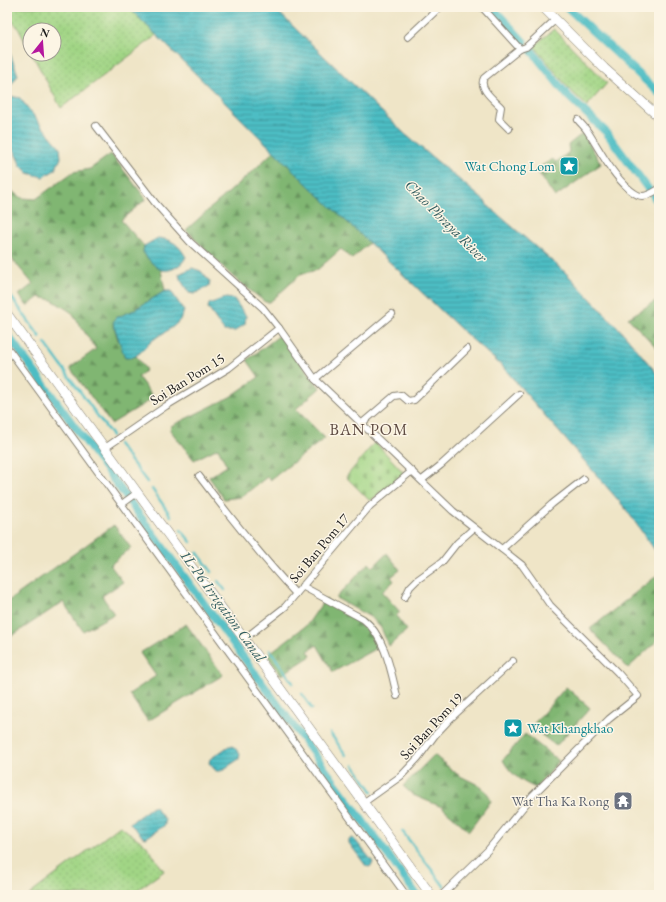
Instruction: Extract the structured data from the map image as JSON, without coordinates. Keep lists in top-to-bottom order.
{
  "streets": {
    "street": ["Soi Ban Pom 15", "Soi Ban Pom 17", "Soi Ban Pom 19"]
  },
  "districts": ["BAN POM"],
  "water": ["Chao Phraya River", "1L-P6 Irrigation Canal"],
  "places": {
    "place": ["Wat Chong Lom", "Wat Khangkhao"],
    "temple": ["Wat Tha Ka Rong"]
  },
  "north": "top"
}
